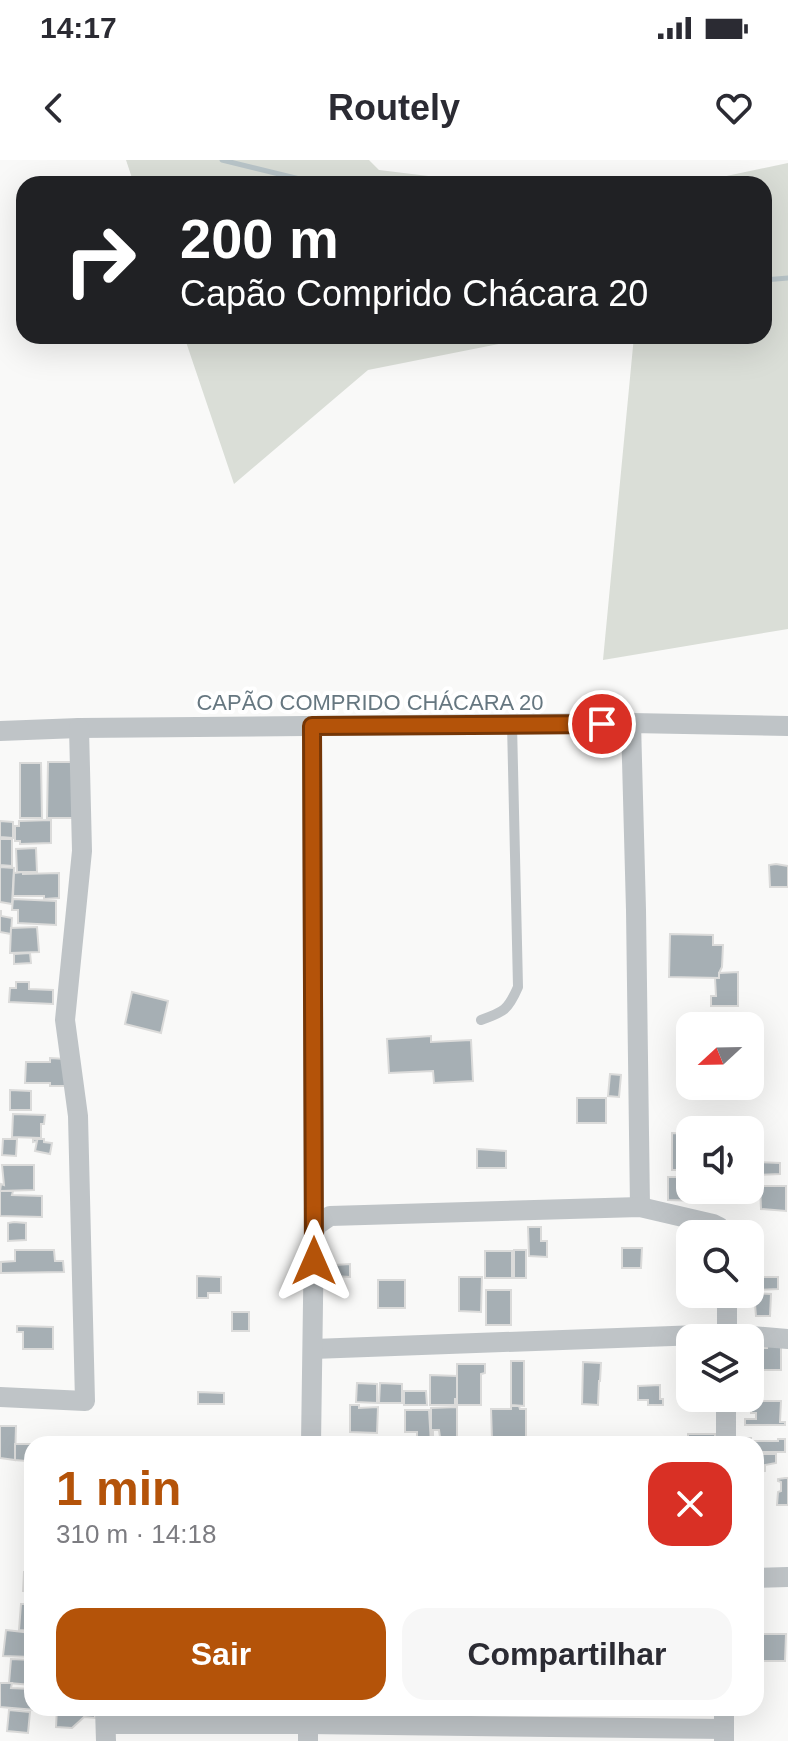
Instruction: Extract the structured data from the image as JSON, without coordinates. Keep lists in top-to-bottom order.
{
  "streets": {
    "street": ["CAPÃO COMPRIDO CHÁCARA 20"]
  },
  "north": "left",
  "page": {
    "status": "14:17",
    "header": "Routely",
    "turn": ["200 m", "Capão Comprido Chácara 20"],
    "heading": ["1 min", "310 m · 14:18"],
    "buttons": ["Sair", "Compartilhar"]
  }
}
